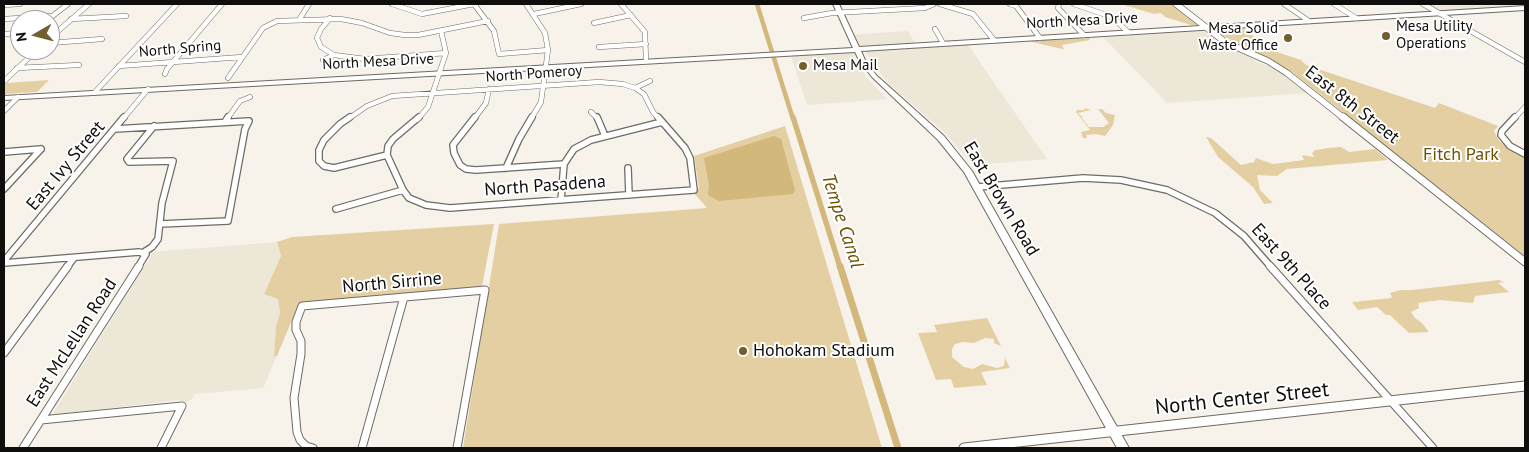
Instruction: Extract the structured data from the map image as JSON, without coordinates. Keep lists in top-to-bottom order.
{
  "streets": {
    "main road": ["North Mesa Drive", "East Brown Road"],
    "street": [
      "North Spring",
      "North Pomeroy",
      "East 8th Street",
      "East Ivy Street",
      "North Pasadena",
      "East 9th Place",
      "North Sirrine",
      "East McLellan Road",
      "North Center Street"
    ]
  },
  "crossings": [
    ["North Mesa Drive", "East 8th Street"],
    ["North Mesa Drive", "East Ivy Street"],
    ["North Mesa Drive", "East Brown Road"],
    ["East Brown Road", "East 9th Place"],
    ["East Brown Road", "North Center Street"],
    ["East 9th Place", "North Center Street"]
  ],
  "water": ["Tempe Canal"],
  "parks": ["Fitch Park"],
  "places": [
    "Mesa Utility Operations",
    "Mesa Solid Waste Office",
    "Mesa Mail",
    "Hohokam Stadium"
  ],
  "north": "left"
}
